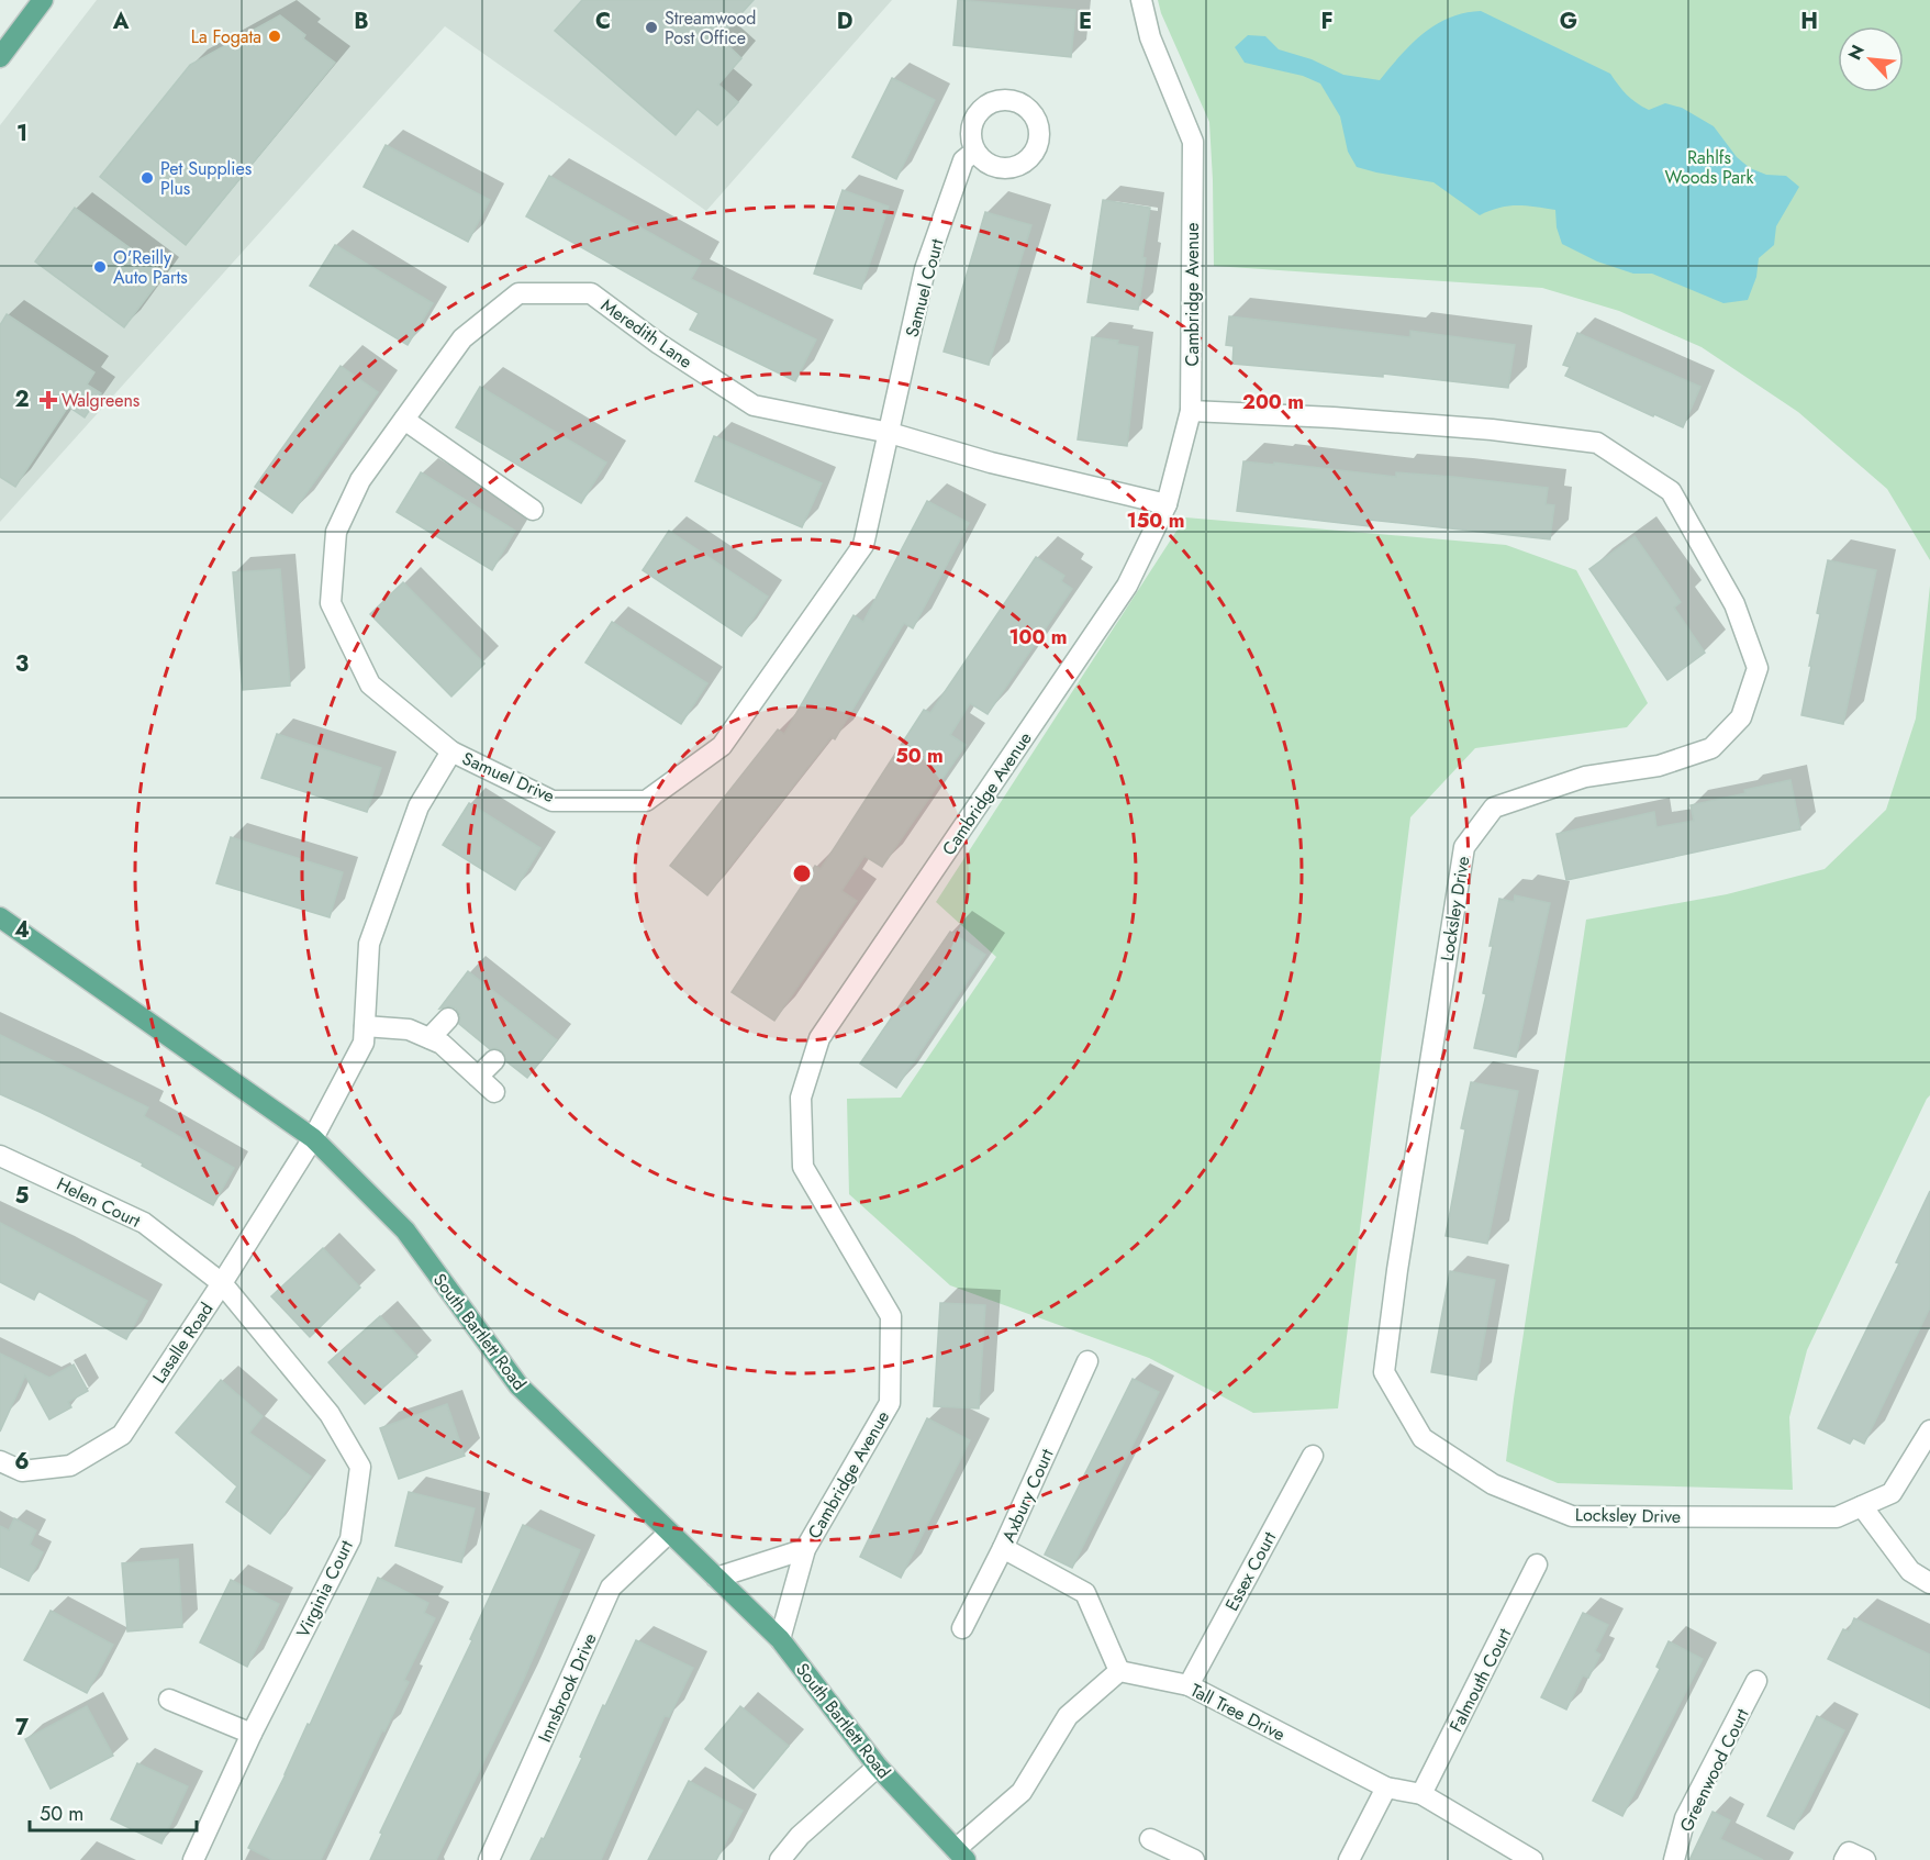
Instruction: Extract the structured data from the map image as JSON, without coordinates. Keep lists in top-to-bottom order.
{
  "streets": {
    "main road": ["South Bartlett Road"],
    "street": [
      "Samuel Court",
      "Cambridge Avenue",
      "Meredith Lane",
      "Samuel Drive",
      "Locksley Drive",
      "Helen Court",
      "Lasalle Road",
      "Axbury Court",
      "Essex Court",
      "Virginia Court",
      "Falmouth Court",
      "Innsbrook Drive",
      "Tall Tree Drive",
      "Greenwood Court"
    ]
  },
  "crossings": [
    ["Samuel Court", "Meredith Lane"],
    ["Samuel Court", "Samuel Drive"],
    ["Cambridge Avenue", "Meredith Lane"],
    ["Cambridge Avenue", "Locksley Drive"],
    ["Cambridge Avenue", "South Bartlett Road"],
    ["Meredith Lane", "Samuel Drive"],
    ["Samuel Drive", "South Bartlett Road"],
    ["Samuel Drive", "Lasalle Road"],
    ["Helen Court", "Lasalle Road"],
    ["Helen Court", "Virginia Court"],
    ["South Bartlett Road", "Lasalle Road"],
    ["South Bartlett Road", "Innsbrook Drive"],
    ["Lasalle Road", "Virginia Court"],
    ["Essex Court", "Tall Tree Drive"],
    ["Falmouth Court", "Tall Tree Drive"]
  ],
  "parks": ["Rahlfs Woods Park"],
  "places": {
    "other": [
      "Streamwood Post Office",
      "La Fogata",
      "Pet Supplies Plus",
      "O'Reilly Auto Parts"
    ],
    "health": ["Walgreens"]
  },
  "scale_bar": "50 m",
  "north": "top left",
  "grid": {
    "columns": [
      "A",
      "B",
      "C",
      "D",
      "E",
      "F",
      "G",
      "H"
    ],
    "rows": [
      "1",
      "2",
      "3",
      "4",
      "5",
      "6",
      "7"
    ]
  },
  "rings": [
    "200 m",
    "150 m",
    "100 m",
    "50 m"
  ]
}
